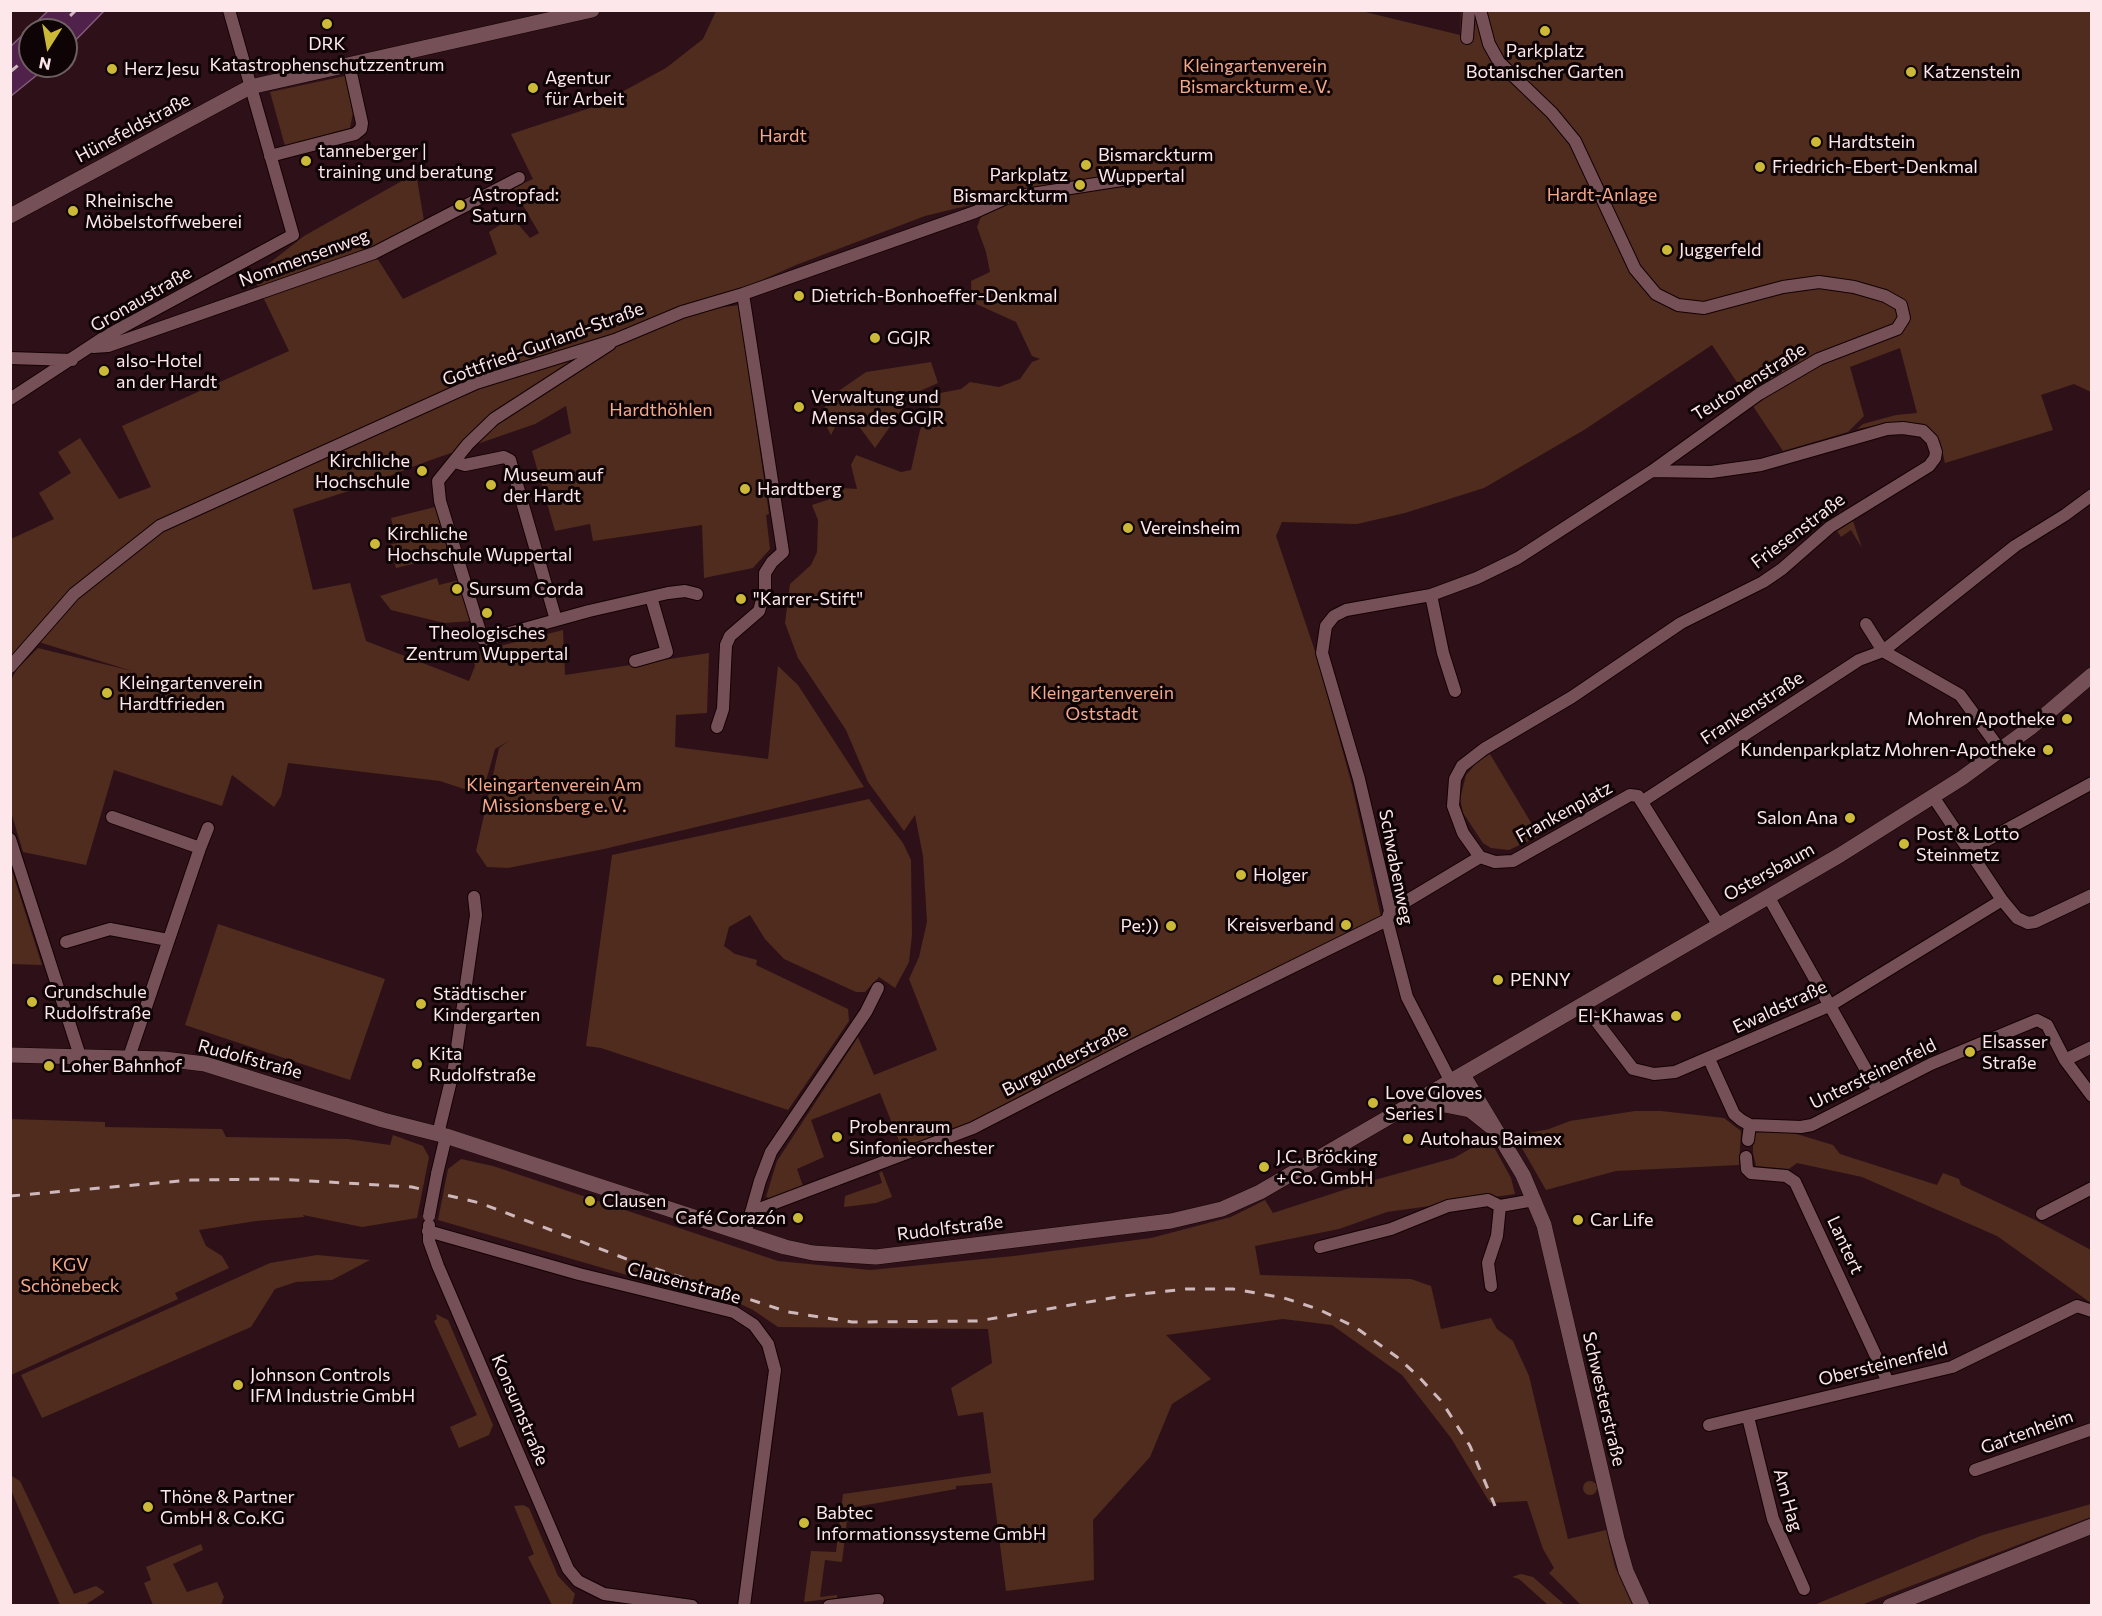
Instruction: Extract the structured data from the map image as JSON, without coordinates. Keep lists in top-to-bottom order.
{
  "streets": {
    "street": [
      "Hünefeldstraße",
      "Nommensenweg",
      "Gronaustraße",
      "Gottfried-Gurland-Straße",
      "Teutonenstraße",
      "Friesenstraße",
      "Frankenstraße",
      "Frankenplatz",
      "Schwabenweg",
      "Ostersbaum",
      "Ewaldstraße",
      "Rudolfstraße",
      "Burgunderstraße",
      "Untersteinenfeld",
      "Lantert",
      "Clausenstraße",
      "Obersteinenfeld",
      "Schwesterstraße",
      "Konsumstraße",
      "Gartenheim",
      "Am Hag"
    ]
  },
  "crossings": [
    ["Nommensenweg", "Gronaustraße"],
    ["Teutonenstraße", "Friesenstraße"],
    ["Teutonenstraße", "Schwabenweg"],
    ["Friesenstraße", "Frankenplatz"],
    ["Friesenstraße", "Burgunderstraße"],
    ["Frankenstraße", "Frankenplatz"],
    ["Frankenplatz", "Burgunderstraße"],
    ["Schwabenweg", "Ostersbaum"],
    ["Schwabenweg", "Rudolfstraße"],
    ["Schwabenweg", "Burgunderstraße"],
    ["Schwabenweg", "Schwesterstraße"],
    ["Ostersbaum", "Ewaldstraße"],
    ["Ostersbaum", "Rudolfstraße"],
    ["Ostersbaum", "Schwesterstraße"],
    ["Rudolfstraße", "Schwesterstraße"],
    ["Rudolfstraße", "Konsumstraße"],
    ["Lantert", "Obersteinenfeld"],
    ["Clausenstraße", "Konsumstraße"],
    ["Obersteinenfeld", "Am Hag"]
  ],
  "parks": [
    "Kleingartenverein Bismarckturm e. V.",
    "Hardt",
    "Hardt-Anlage",
    "Hardthöhlen",
    "Kleingartenverein Oststadt",
    "Kleingartenverein Am Missionsberg e. V.",
    "KGV Schönebeck"
  ],
  "places": [
    "DRK Katastrophenschutzzentrum",
    "Parkplatz Botanischer Garten",
    "Herz Jesu",
    "Katzenstein",
    "Agentur für Arbeit",
    "Hardtstein",
    "tanneberger | training und beratung",
    "Bismarckturm Wuppertal",
    "Friedrich-Ebert-Denkmal",
    "Parkplatz Bismarckturm",
    "Astropfad: Saturn",
    "Rheinische Möbelstoffweberei",
    "Juggerfeld",
    "Dietrich-Bonhoeffer-Denkmal",
    "GGJR",
    "also-Hotel an der Hardt",
    "Verwaltung und Mensa des GGJR",
    "Kirchliche Hochschule",
    "Museum auf der Hardt",
    "Hardtberg",
    "Vereinsheim",
    "Kirchliche Hochschule Wuppertal",
    "Sursum Corda",
    "\"Karrer-Stift\"",
    "Theologisches Zentrum Wuppertal",
    "Kleingartenverein Hardtfrieden",
    "Mohren Apotheke",
    "Kundenparkplatz Mohren-Apotheke",
    "Salon Ana",
    "Post & Lotto Steinmetz",
    "Holger",
    "Kreisverband",
    "Pe:))",
    "PENNY",
    "Grundschule Rudolfstraße",
    "Städtischer Kindergarten",
    "El-Khawas",
    "Elsasser Straße",
    "Kita Rudolfstraße",
    "Loher Bahnhof",
    "Love Gloves Series I",
    "Probenraum Sinfonieorchester",
    "Autohaus Baimex",
    "J.C. Bröcking + Co. GmbH",
    "Clausen",
    "Café Corazón",
    "Car Life",
    "Johnson Controls IFM Industrie GmbH",
    "Thöne & Partner GmbH & Co.KG",
    "Babtec Informationssysteme GmbH"
  ],
  "north": "bottom"
}
